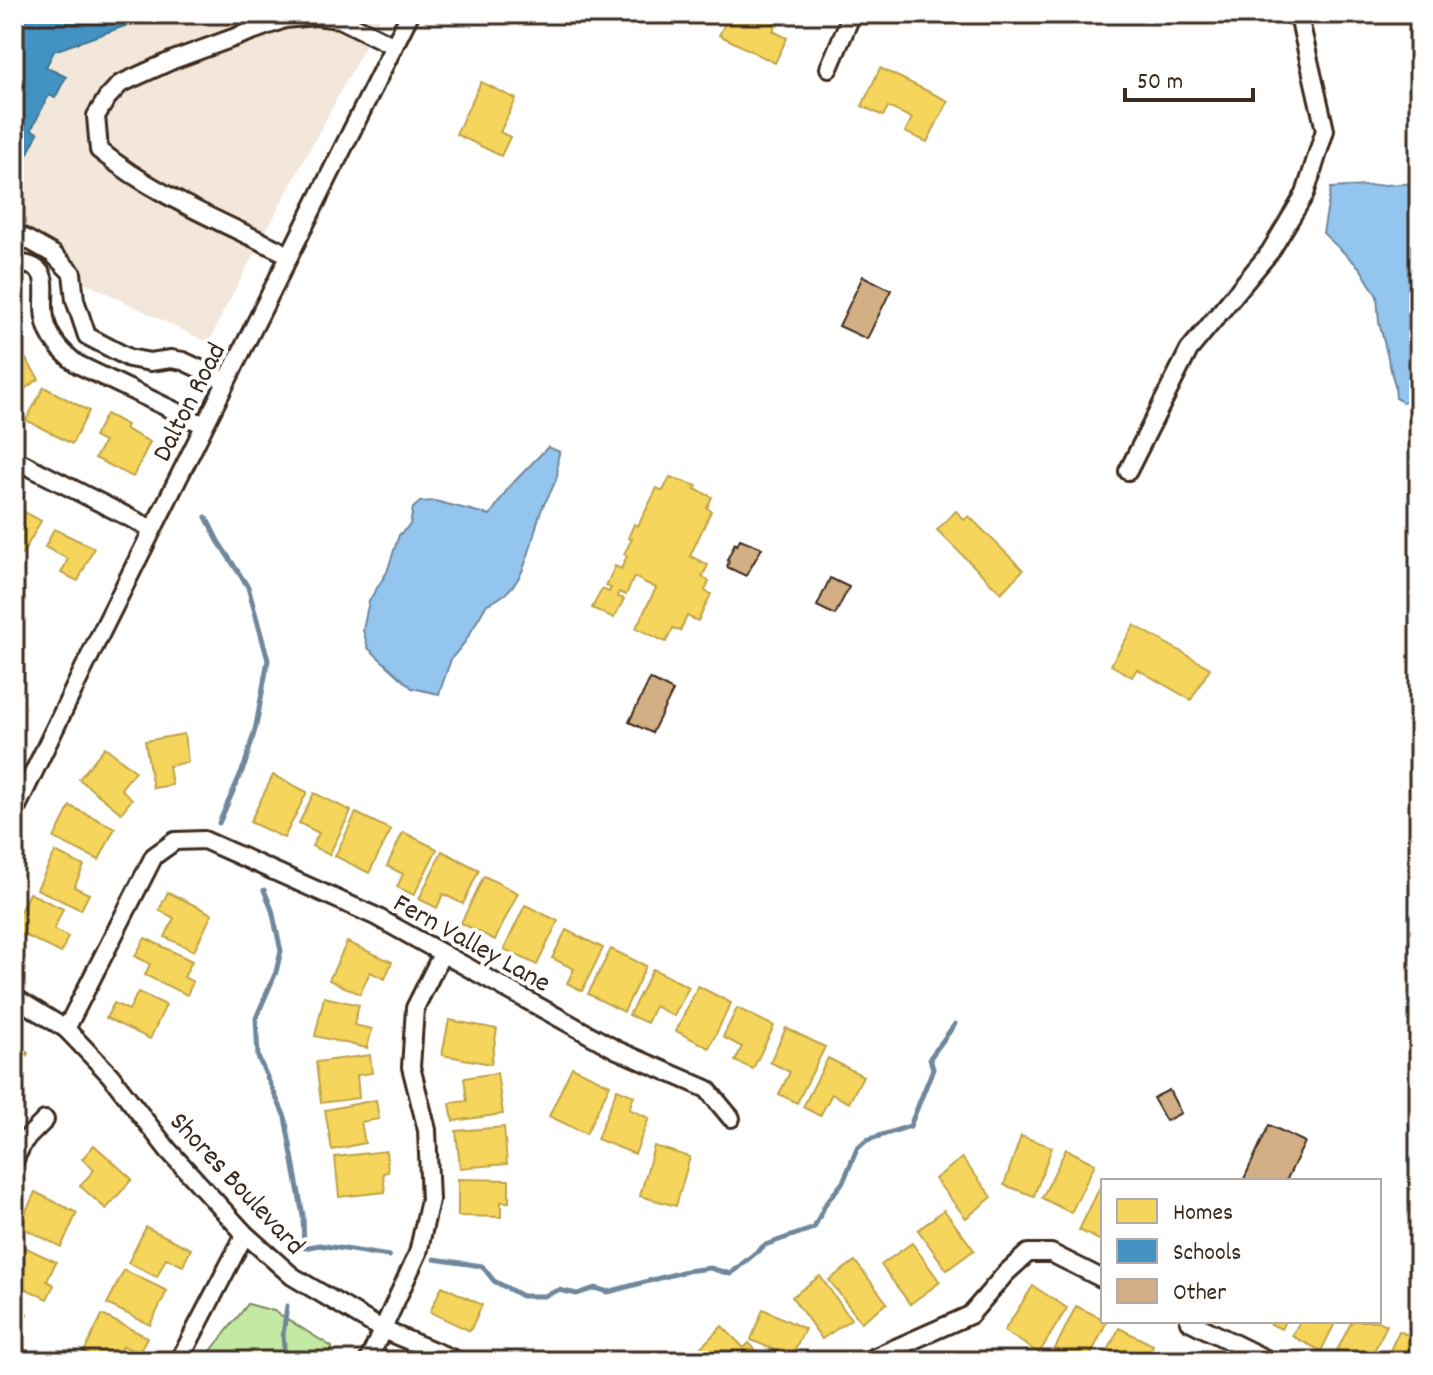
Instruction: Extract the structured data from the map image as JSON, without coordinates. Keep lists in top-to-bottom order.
{
  "streets": {
    "street": ["Dalton Road", "Fern Valley Lane", "Shores Boulevard"]
  },
  "crossings": [
    ["Fern Valley Lane", "Shores Boulevard"]
  ],
  "legend": ["Homes", "Schools", "Other"],
  "scale_bar": "50 m"
}
